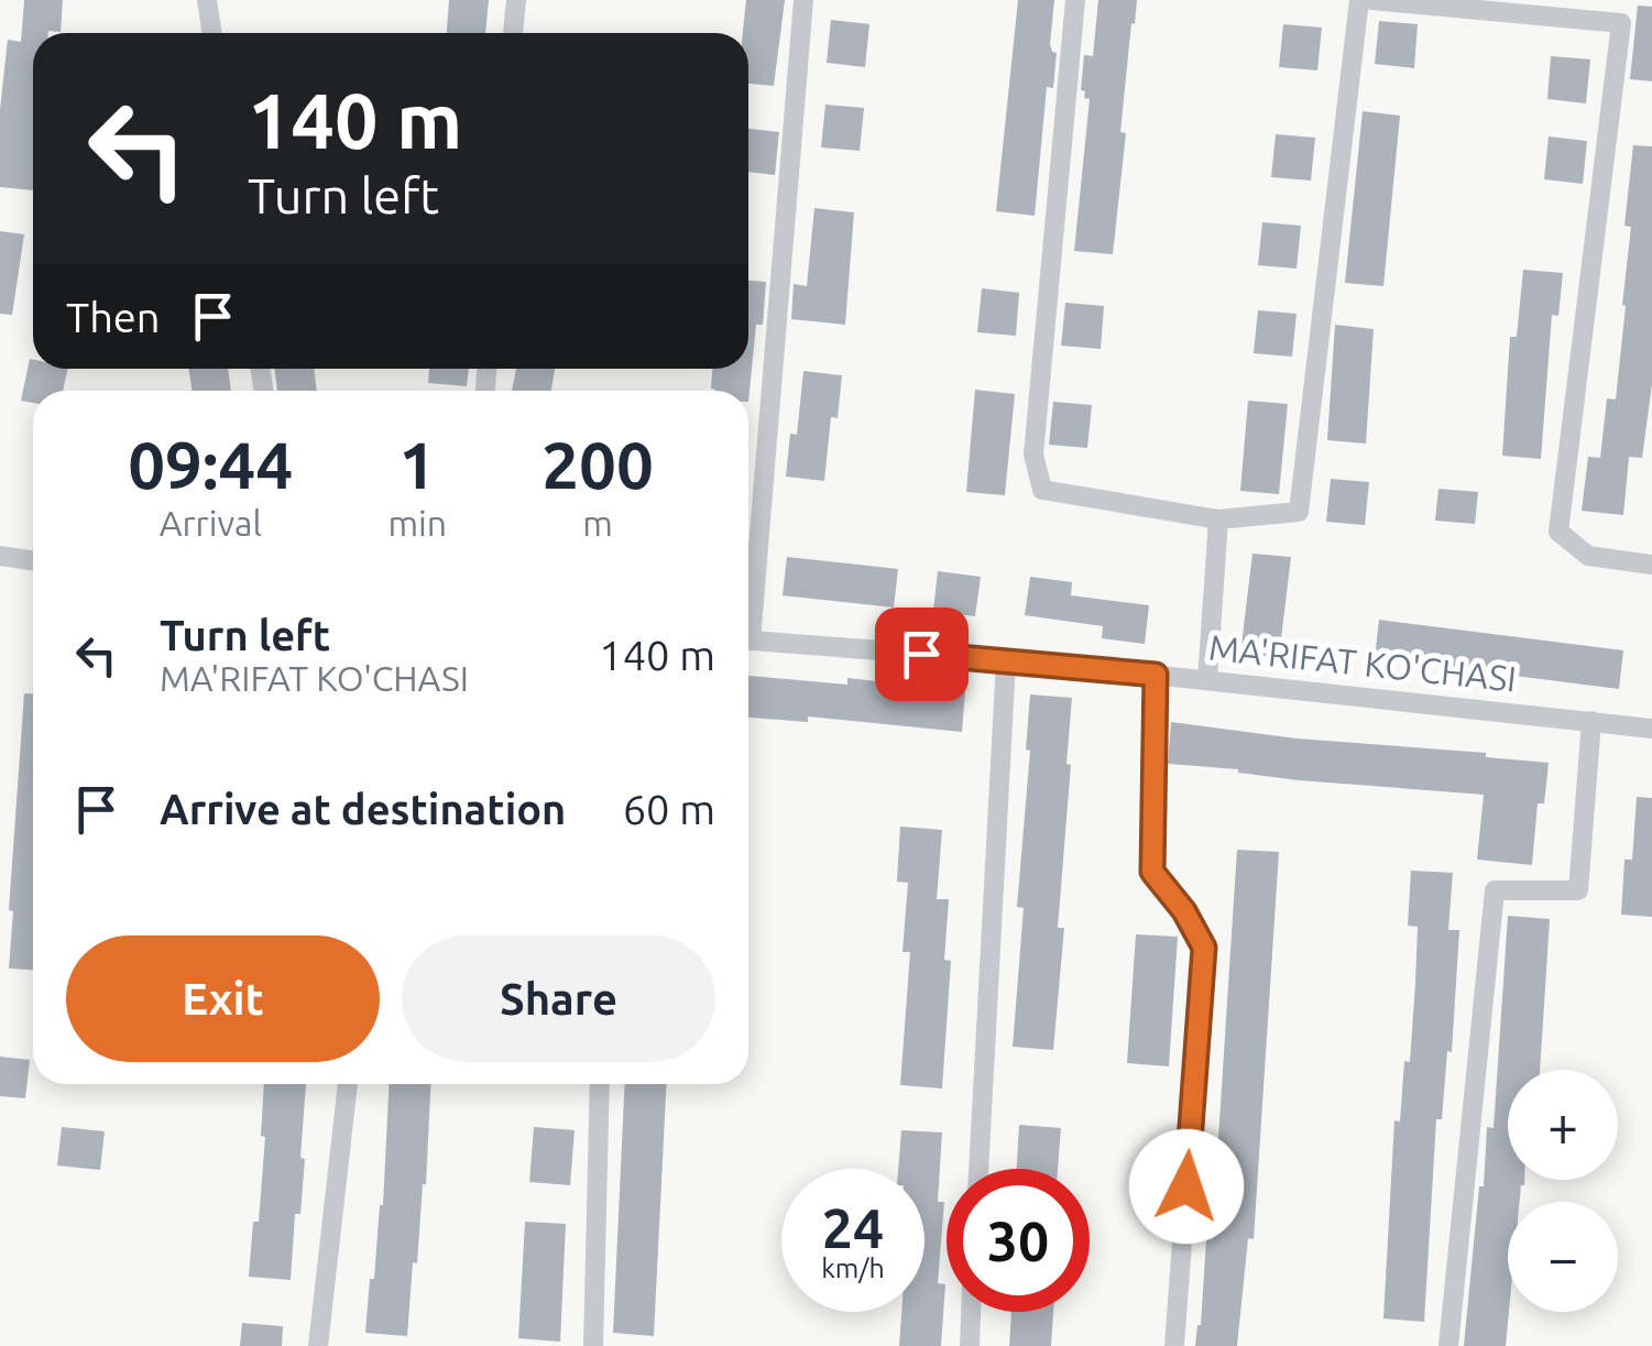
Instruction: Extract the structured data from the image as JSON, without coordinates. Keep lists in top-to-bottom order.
{
  "streets": {
    "street": ["MA'RIFAT KO'CHASI"]
  },
  "page": {
    "turn": ["140 m", "Turn left"],
    "then": "Then",
    "eta": [
      "09:44",
      "Arrival",
      "1",
      "min",
      "200",
      "m"
    ],
    "list": [
      {
        "name": "Turn left",
        "note": "MA'RIFAT KO'CHASI",
        "value": "140 m"
      },
      {
        "name": "Arrive at destination",
        "value": "60 m"
      }
    ],
    "buttons": ["Exit", "Share"],
    "map_buttons": ["+", "−"],
    "speed": "24 km/h",
    "limit": "30"
  }
}
